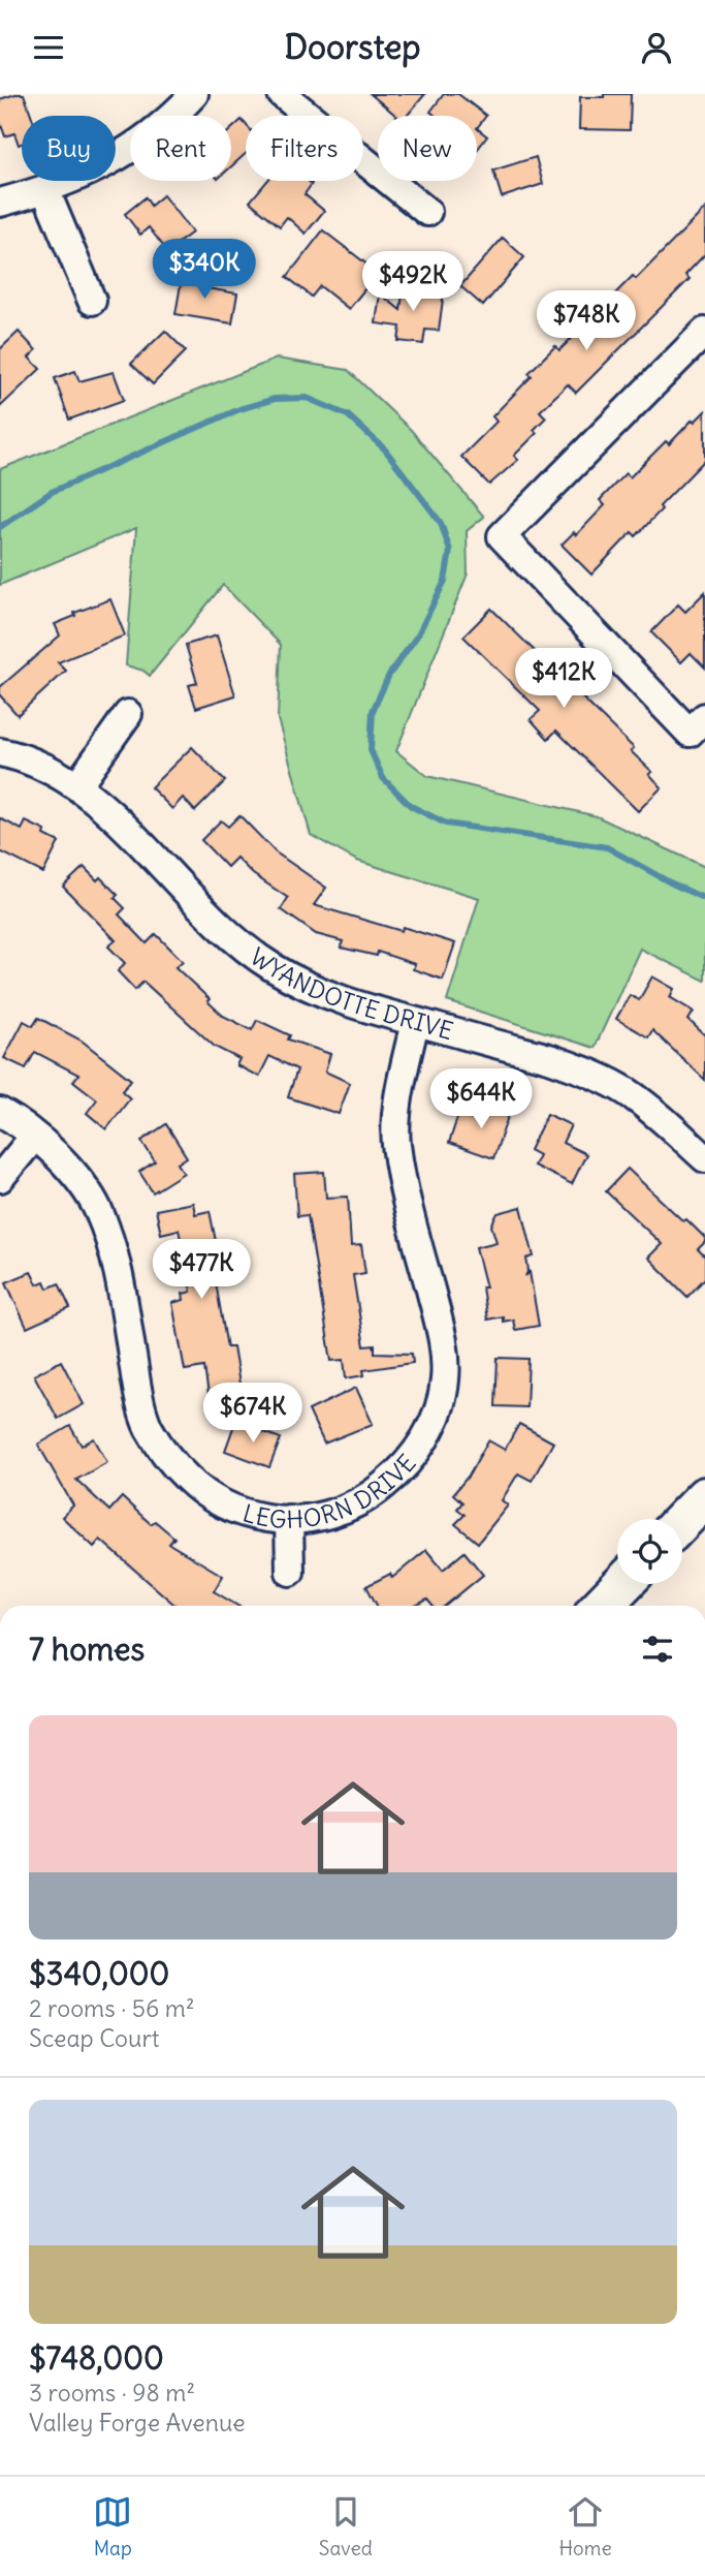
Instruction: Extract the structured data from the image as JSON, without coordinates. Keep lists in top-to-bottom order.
{
  "streets": {
    "street": ["WYANDOTTE DRIVE", "LEGHORN DRIVE"]
  },
  "crossings": [
    ["WYANDOTTE DRIVE", "LEGHORN DRIVE"]
  ],
  "page": {
    "header": "Doorstep",
    "chip": [
      "Buy",
      "Rent",
      "Filters",
      "New"
    ],
    "price": [
      "$340K",
      "$492K",
      "$748K",
      "$412K",
      "$644K",
      "$477K",
      "$674K"
    ],
    "heading": "7 homes",
    "list": [
      {
        "name": "$340,000",
        "note": "2 rooms · 56 m² · Sceap Court"
      },
      {
        "name": "$748,000",
        "note": "3 rooms · 98 m² · Valley Forge Avenue"
      }
    ],
    "tabs": ["Map", "Saved", "Home"]
  }
}
